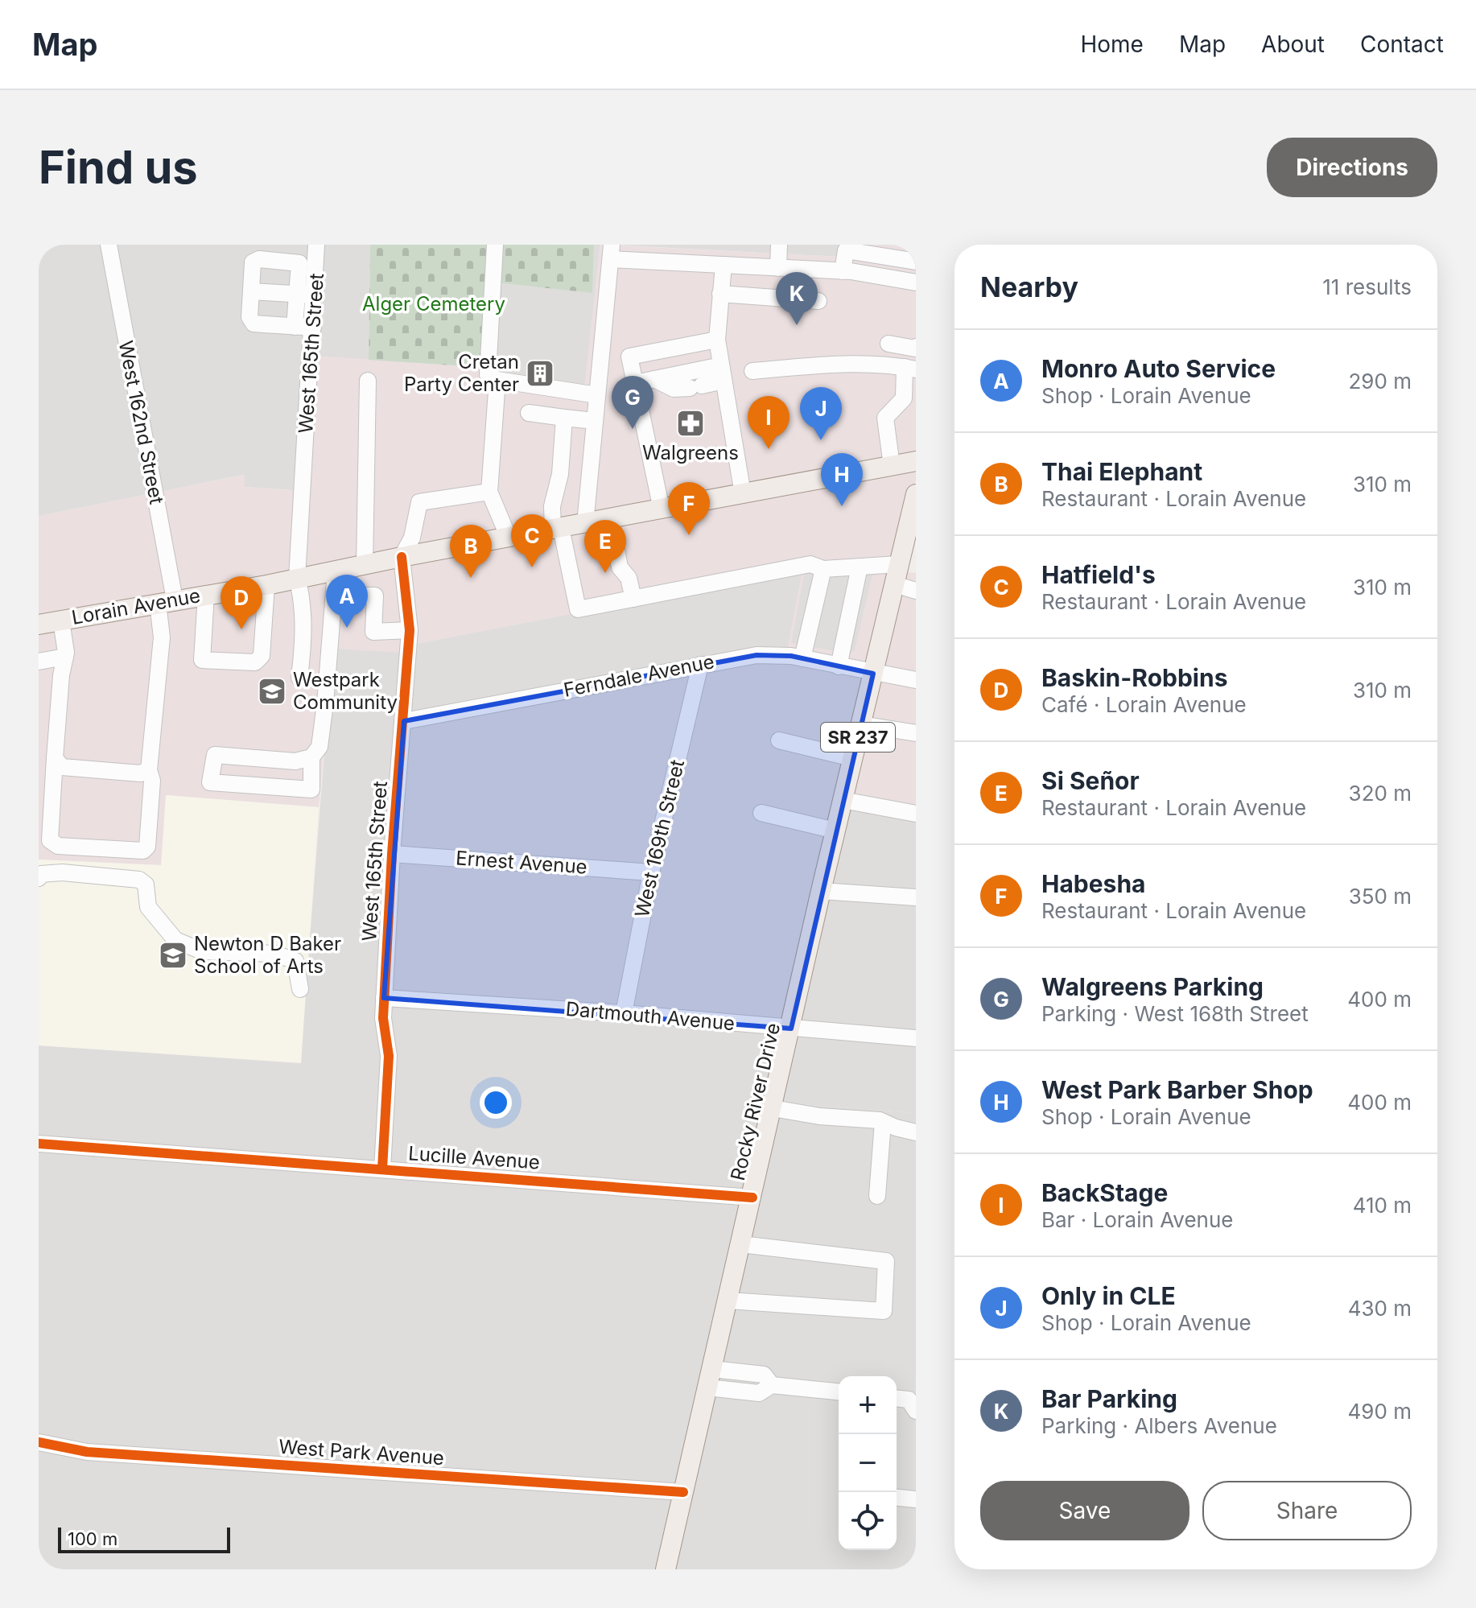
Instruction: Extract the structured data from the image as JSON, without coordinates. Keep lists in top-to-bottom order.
{
  "streets": {
    "main road": ["Lorain Avenue", "SR 237", "Rocky River Drive"],
    "street": [
      "West 165th Street",
      "West 162nd Street",
      "Ferndale Avenue",
      "West 169th Street",
      "Ernest Avenue",
      "Dartmouth Avenue",
      "Lucille Avenue",
      "West Park Avenue"
    ]
  },
  "crossings": [
    ["West 165th Street", "Lorain Avenue"],
    ["West 165th Street", "Ferndale Avenue"],
    ["West 165th Street", "Ernest Avenue"],
    ["West 165th Street", "Dartmouth Avenue"],
    ["West 165th Street", "Lucille Avenue"],
    ["West 162nd Street", "Lorain Avenue"],
    ["Ferndale Avenue", "West 169th Street"],
    ["Ferndale Avenue", "Rocky River Drive"],
    ["West 169th Street", "Ernest Avenue"],
    ["West 169th Street", "Dartmouth Avenue"],
    ["Dartmouth Avenue", "Rocky River Drive"],
    ["Rocky River Drive", "Lucille Avenue"],
    ["Rocky River Drive", "West Park Avenue"]
  ],
  "parks": ["Alger Cemetery"],
  "places": {
    "building": ["Cretan Party Center"],
    "pharmacy": ["Walgreens"],
    "school or university": ["Westpark Community", "Newton D Baker School of Arts"]
  },
  "scale_bar": "100 m",
  "page": {
    "header": "Map",
    "nav": [
      "Home",
      "Map",
      "About",
      "Contact"
    ],
    "buttons": [
      "Directions",
      ["Save", "Share"]
    ],
    "title": "Find us",
    "heading": ["Nearby", "11 results"],
    "pins": [
      "K",
      "G",
      "J",
      "I",
      "H",
      "F",
      "C",
      "E",
      "B",
      "A",
      "D"
    ],
    "list": [
      {
        "mark": "A",
        "name": "Monro Auto Service",
        "note": "Shop · Lorain Avenue",
        "value": "290 m"
      },
      {
        "mark": "B",
        "name": "Thai Elephant",
        "note": "Restaurant · Lorain Avenue",
        "value": "310 m"
      },
      {
        "mark": "C",
        "name": "Hatfield's",
        "note": "Restaurant · Lorain Avenue",
        "value": "310 m"
      },
      {
        "mark": "D",
        "name": "Baskin-Robbins",
        "note": "Café · Lorain Avenue",
        "value": "310 m"
      },
      {
        "mark": "E",
        "name": "Si Señor",
        "note": "Restaurant · Lorain Avenue",
        "value": "320 m"
      },
      {
        "mark": "F",
        "name": "Habesha",
        "note": "Restaurant · Lorain Avenue",
        "value": "350 m"
      },
      {
        "mark": "G",
        "name": "Walgreens Parking",
        "note": "Parking · West 168th Street",
        "value": "400 m"
      },
      {
        "mark": "H",
        "name": "West Park Barber Shop",
        "note": "Shop · Lorain Avenue",
        "value": "400 m"
      },
      {
        "mark": "I",
        "name": "BackStage",
        "note": "Bar · Lorain Avenue",
        "value": "410 m"
      },
      {
        "mark": "J",
        "name": "Only in CLE",
        "note": "Shop · Lorain Avenue",
        "value": "430 m"
      },
      {
        "mark": "K",
        "name": "Bar Parking",
        "note": "Parking · Albers Avenue",
        "value": "490 m"
      }
    ],
    "map_buttons": ["+", "−"],
    "scale": "100 m"
  }
}
